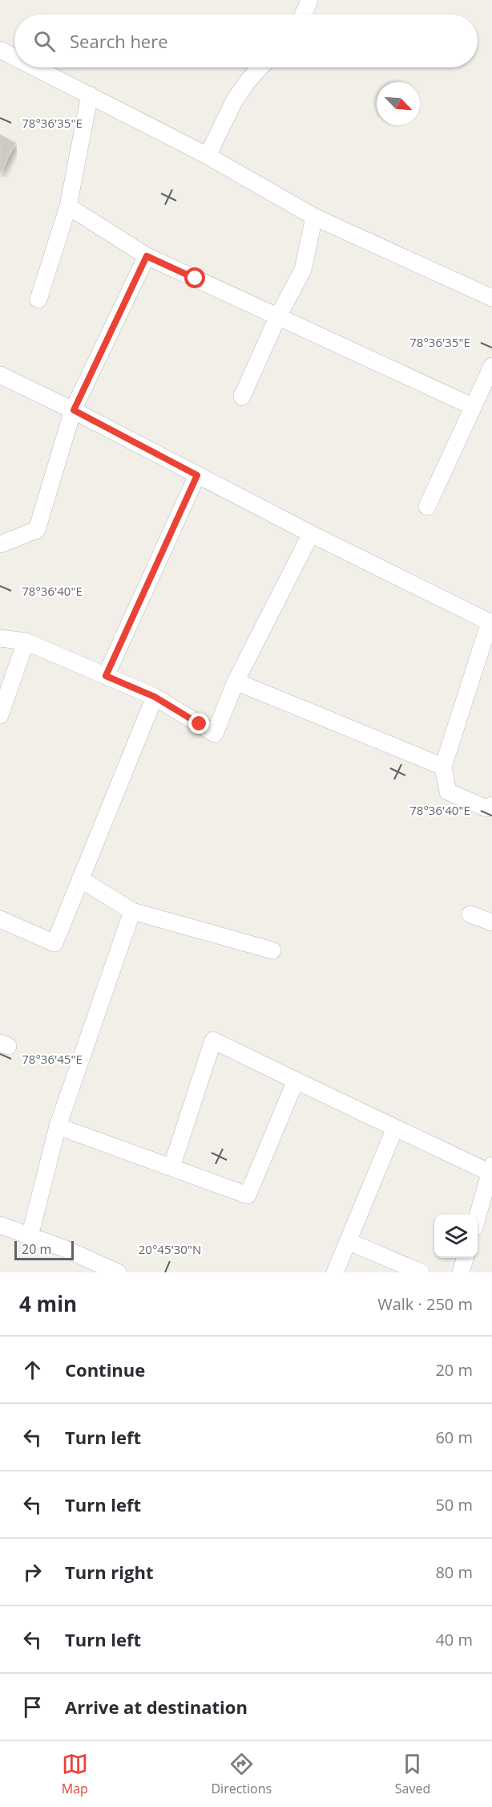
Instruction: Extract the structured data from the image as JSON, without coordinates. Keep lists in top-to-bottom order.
{
  "scale_bar": "20 m",
  "north": "bottom right",
  "page": {
    "search": "Search here",
    "scale": "20 m",
    "heading": ["4 min", "Walk · 250 m"],
    "list": [
      ["Continue", "20 m"],
      ["Turn left", "60 m"],
      ["Turn left", "50 m"],
      ["Turn right", "80 m"],
      ["Turn left", "40 m"],
      "Arrive at destination"
    ],
    "nav": ["Map", "Directions", "Saved"]
  },
  "coordinates": [
    "78°36'35\"E",
    "78°36'40\"E",
    "78°36'45\"E",
    "20°45'30\"N"
  ]
}
